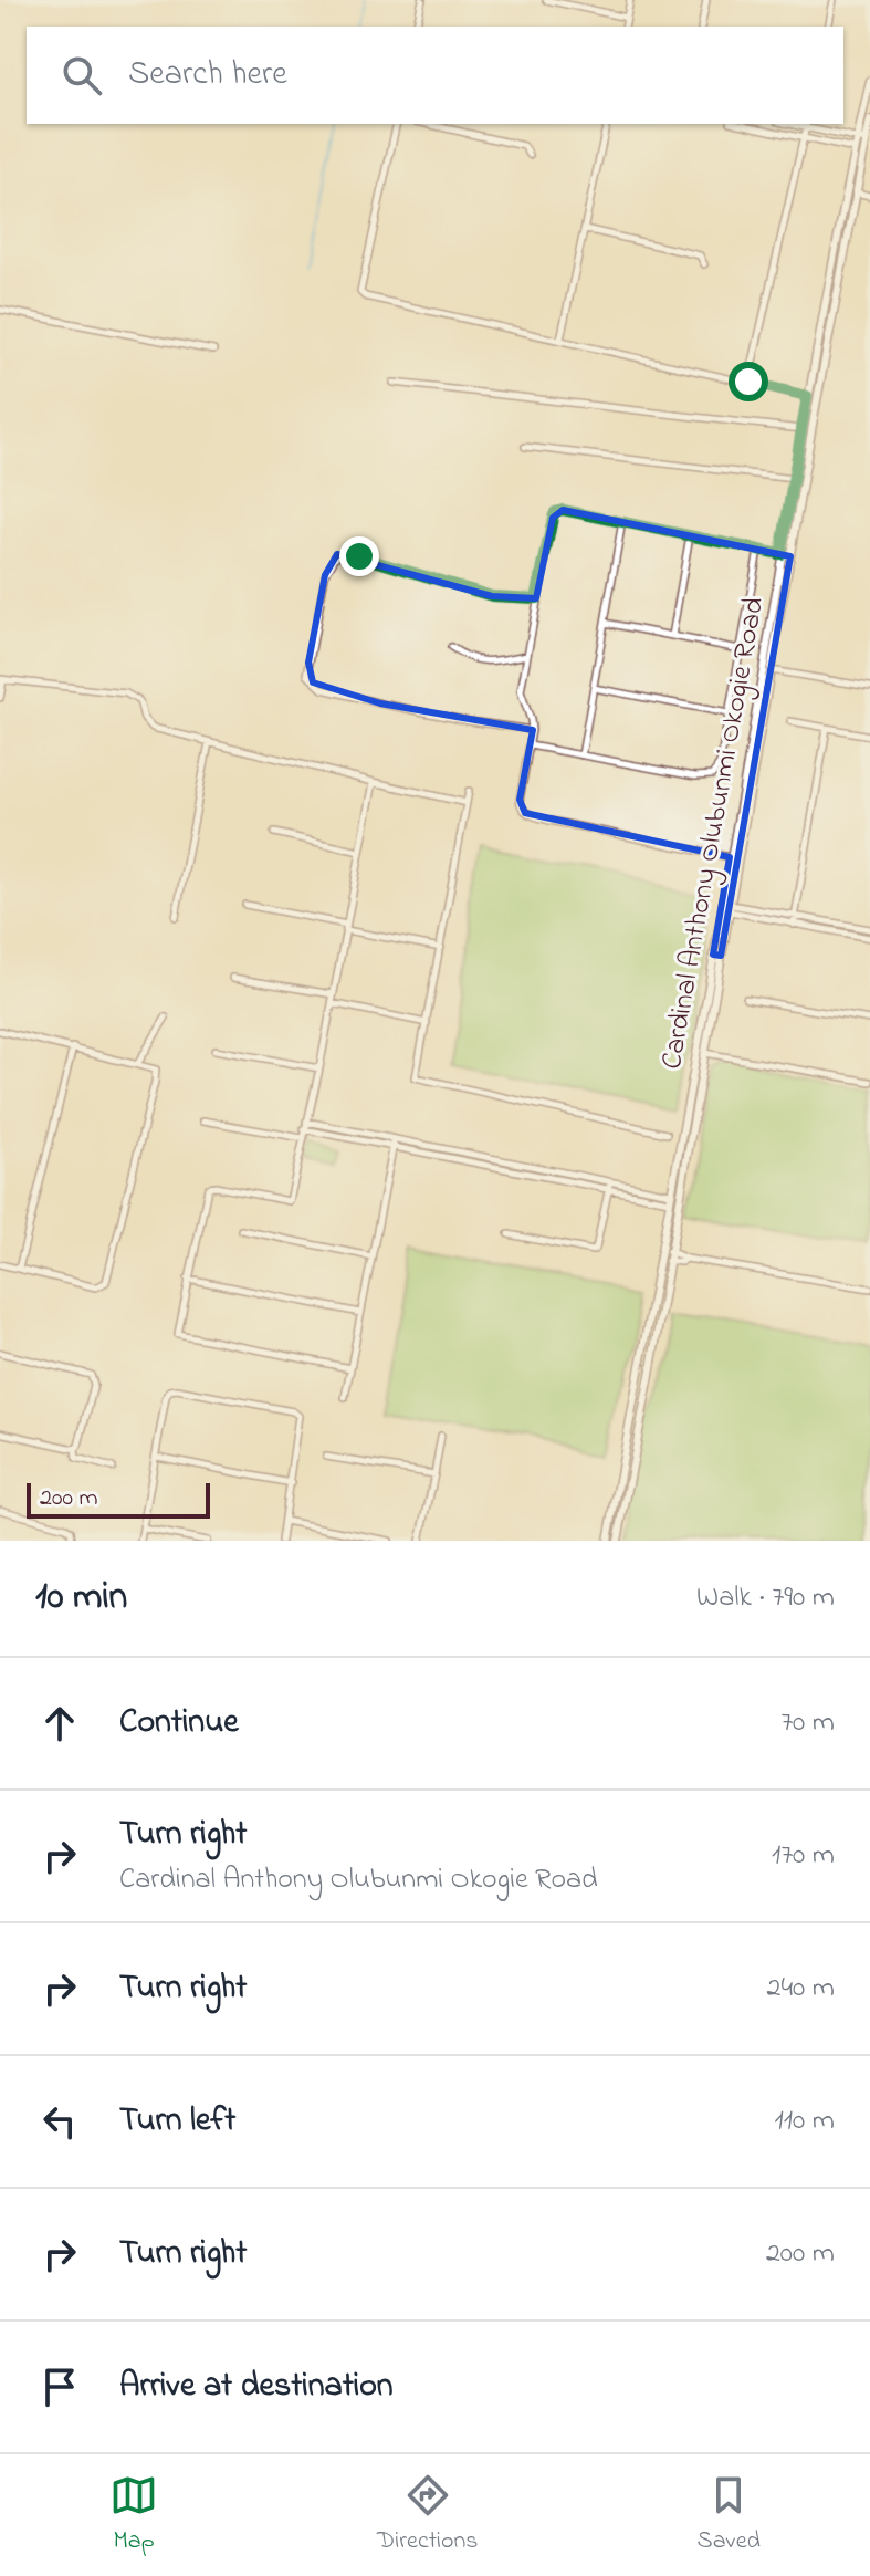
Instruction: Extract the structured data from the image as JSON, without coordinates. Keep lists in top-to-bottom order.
{
  "streets": {
    "street": ["Cardinal Anthony Olubunmi Okogie Road"]
  },
  "scale_bar": "200 m",
  "page": {
    "search": "Search here",
    "scale": "200 m",
    "heading": ["10 min", "Walk · 790 m"],
    "list": [
      ["Continue", "70 m"],
      ["Turn right", "Cardinal Anthony Olubunmi Okogie Road", "170 m"],
      ["Turn right", "240 m"],
      ["Turn left", "110 m"],
      ["Turn right", "200 m"],
      "Arrive at destination"
    ],
    "nav": ["Map", "Directions", "Saved"]
  }
}
